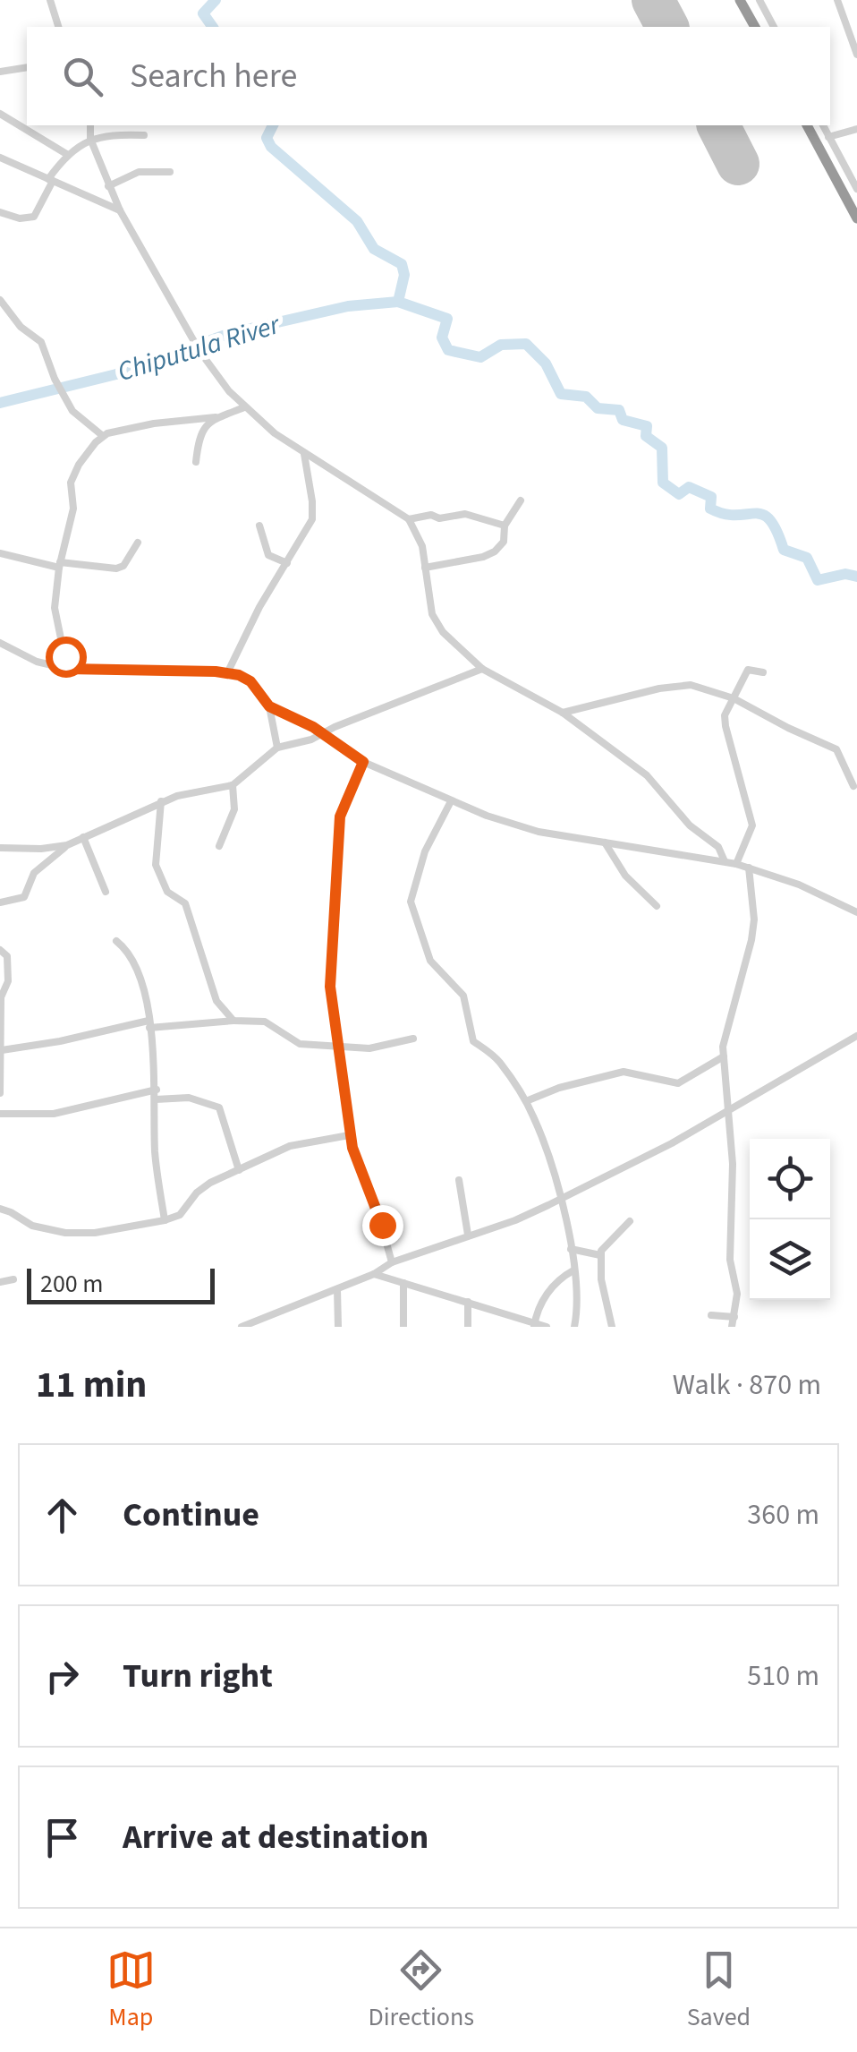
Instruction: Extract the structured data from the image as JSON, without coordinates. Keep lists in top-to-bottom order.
{
  "water": ["Chiputula River"],
  "scale_bar": "200 m",
  "page": {
    "search": "Search here",
    "scale": "200 m",
    "heading": ["11 min", "Walk · 870 m"],
    "list": [
      ["Continue", "360 m"],
      ["Turn right", "510 m"],
      "Arrive at destination"
    ],
    "nav": ["Map", "Directions", "Saved"]
  }
}
